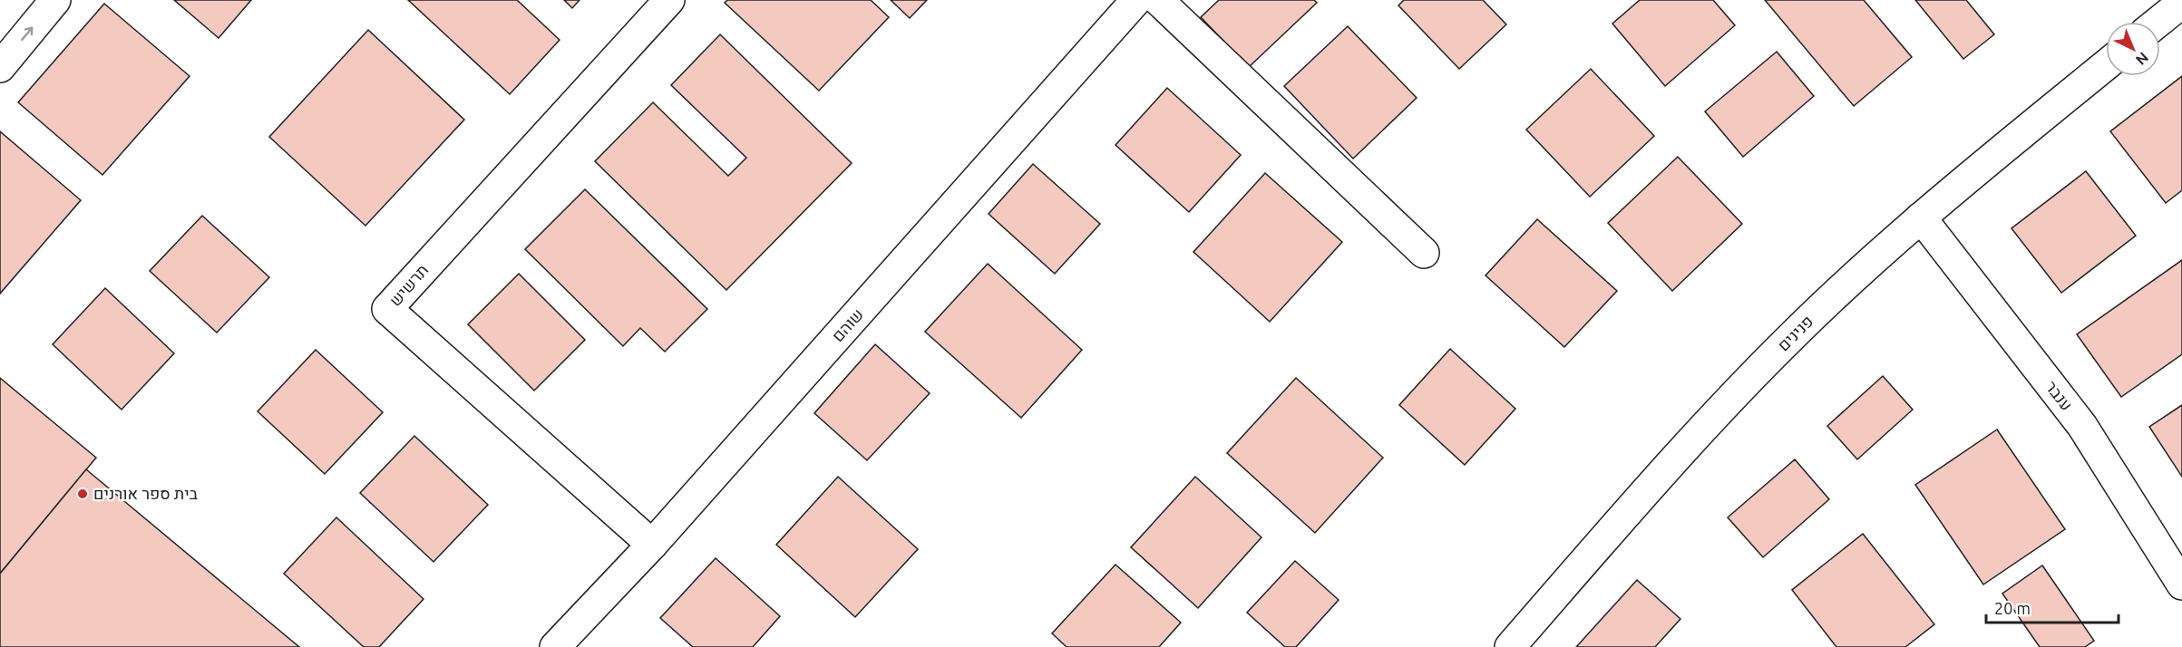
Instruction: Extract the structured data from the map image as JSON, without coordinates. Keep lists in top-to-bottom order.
{
  "streets": {
    "street": [
      "תרשיש",
      "שוהם",
      "פנינים",
      "ענבר"
    ]
  },
  "crossings": [
    ["תרשיש", "שוהם"],
    ["פנינים", "ענבר"]
  ],
  "places": ["בית ספר אורנים"],
  "scale_bar": "20 m",
  "north": "bottom right"
}
